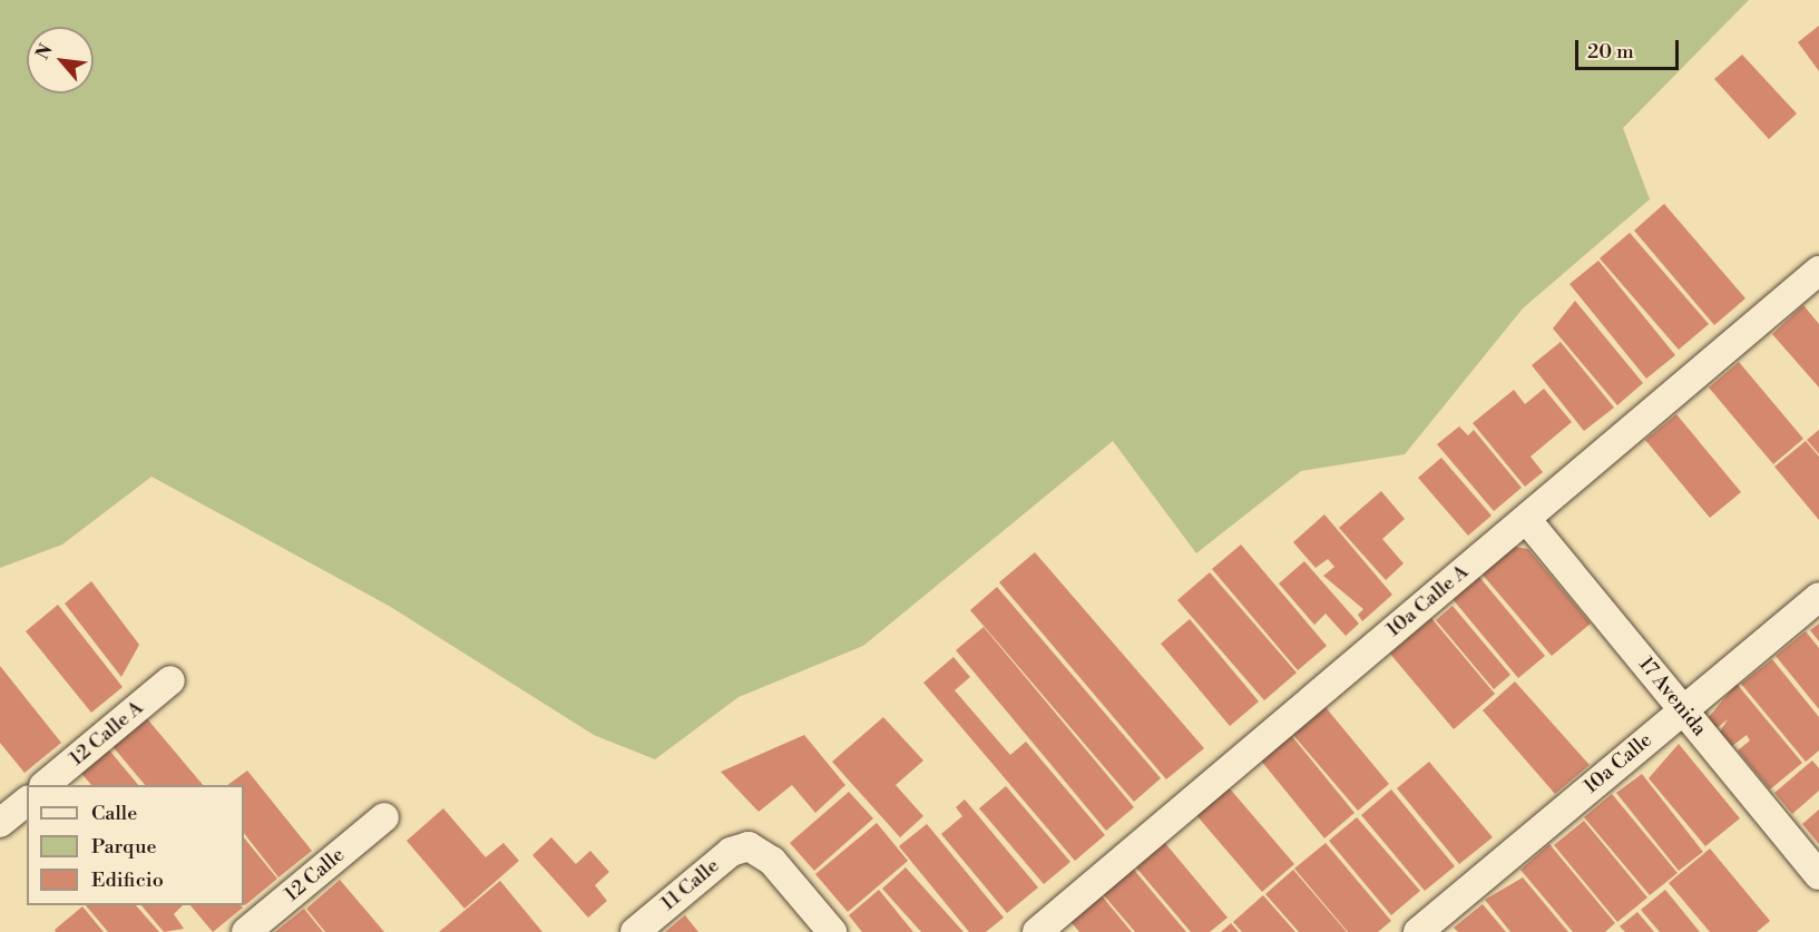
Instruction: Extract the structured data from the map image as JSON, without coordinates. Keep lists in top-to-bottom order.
{
  "streets": {
    "street": [
      "10a Calle A",
      "17 Avenida",
      "12 Calle A",
      "10a Calle",
      "12 Calle",
      "11 Calle"
    ]
  },
  "crossings": [
    ["10a Calle A", "17 Avenida"],
    ["17 Avenida", "10a Calle"]
  ],
  "legend": ["Calle", "Parque", "Edificio"],
  "scale_bar": "20 m",
  "north": "top left"
}
